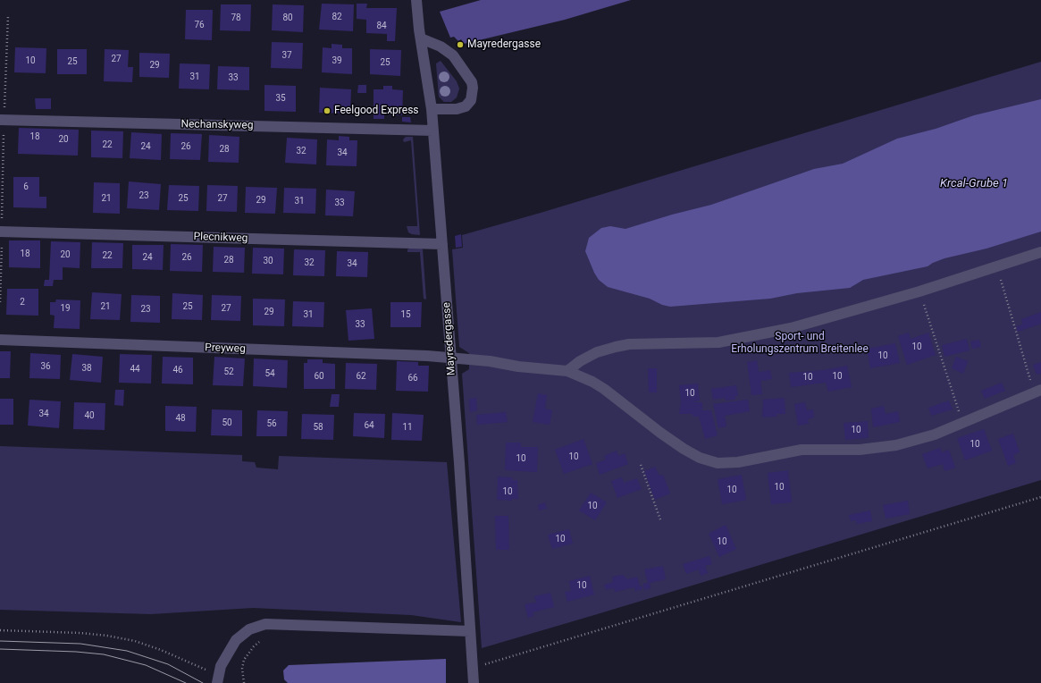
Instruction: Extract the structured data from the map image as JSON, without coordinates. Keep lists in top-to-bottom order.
{
  "streets": {
    "street": [
      "Nechanskyweg",
      "Plecnikweg",
      "Mayredergasse",
      "Preyweg"
    ]
  },
  "crossings": [
    ["Nechanskyweg", "Mayredergasse"],
    ["Plecnikweg", "Mayredergasse"],
    ["Mayredergasse", "Preyweg"]
  ],
  "water": ["Krcal-Grube 1"],
  "parks": ["Sport- und Erholungszentrum Breitenlee"],
  "places": ["Mayredergasse", "Feelgood Express"],
  "house_numbers": [
    "82",
    "78",
    "80",
    "76",
    "84",
    "37",
    "27",
    "10",
    "39",
    "25",
    "25",
    "29",
    "31",
    "33",
    "35",
    "18",
    "20",
    "22",
    "24",
    "26",
    "28",
    "32",
    "34",
    "6",
    "23",
    "21",
    "25",
    "27",
    "29",
    "31",
    "33",
    "18",
    "20",
    "22",
    "24",
    "26",
    "28",
    "30",
    "32",
    "34",
    "2",
    "21",
    "25",
    "19",
    "27",
    "23",
    "29",
    "31",
    "15",
    "33",
    "10",
    "10",
    "36",
    "38",
    "44",
    "46",
    "52",
    "54",
    "60",
    "62",
    "10",
    "10",
    "66",
    "10",
    "34",
    "40",
    "48",
    "50",
    "56",
    "64",
    "58",
    "11",
    "10",
    "10",
    "10",
    "10",
    "10",
    "10",
    "10",
    "10",
    "10",
    "10",
    "10"
  ]
}
